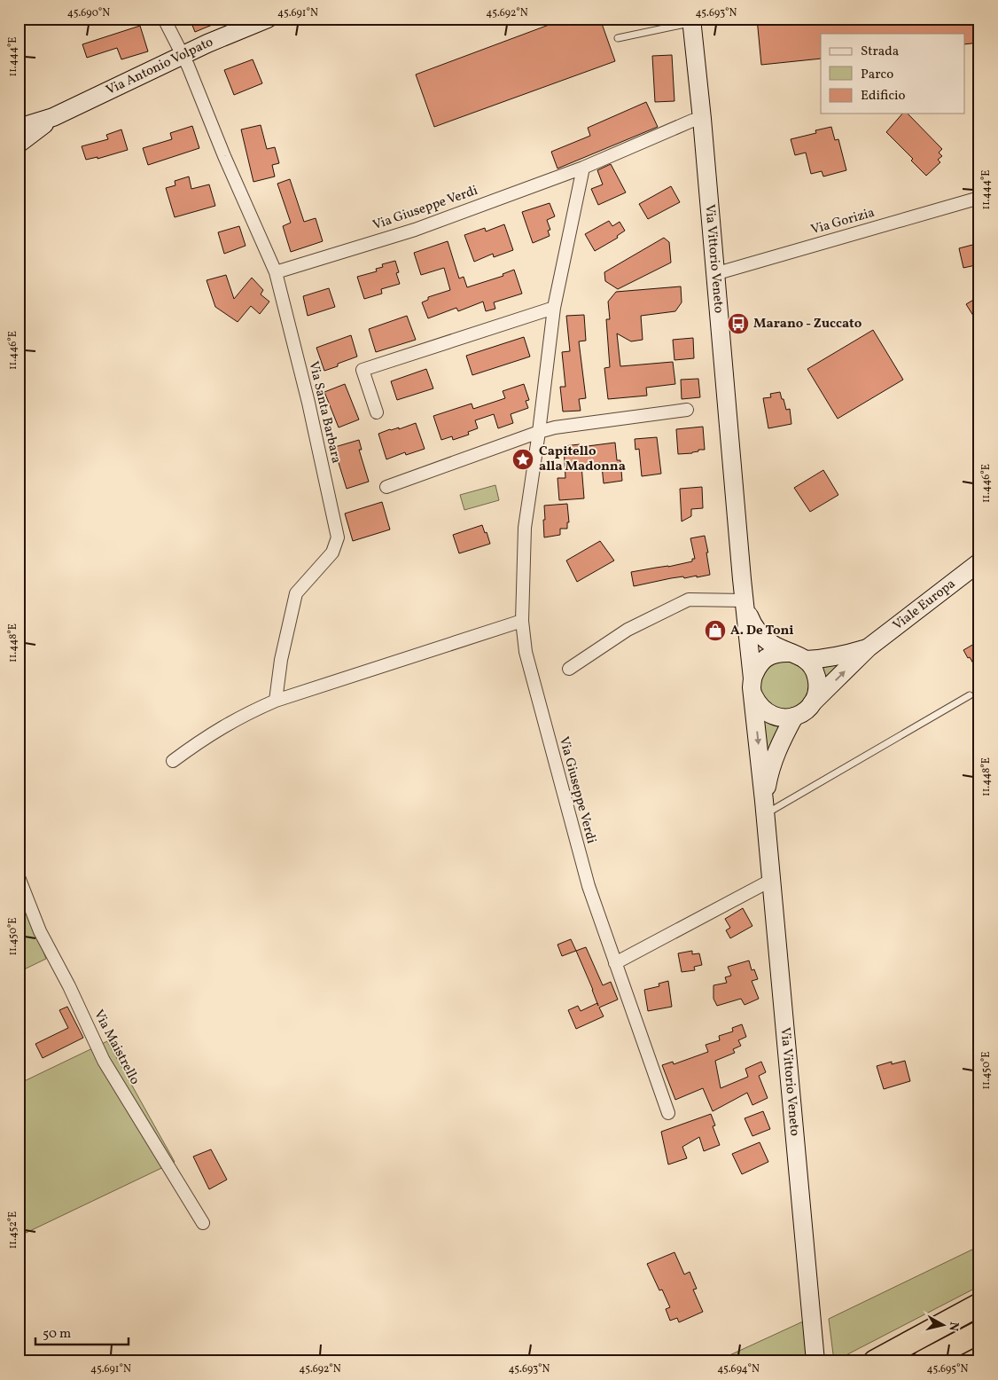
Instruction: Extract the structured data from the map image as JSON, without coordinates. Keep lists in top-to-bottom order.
{
  "streets": {
    "main road": ["Via Antonio Volpato", "Via Vittorio Veneto", "Viale Europa"],
    "street": [
      "Via Giuseppe Verdi",
      "Via Gorizia",
      "Via Santa Barbara",
      "Via Maistrello"
    ]
  },
  "crossings": [
    ["Via Antonio Volpato", "Via Santa Barbara"],
    ["Via Giuseppe Verdi", "Via Vittorio Veneto"],
    ["Via Giuseppe Verdi", "Via Santa Barbara"],
    ["Via Gorizia", "Via Vittorio Veneto"],
    ["Via Vittorio Veneto", "Viale Europa"]
  ],
  "places": {
    "bus stop": ["Marano - Zuccato"],
    "place": ["Capitello alla Madonna"],
    "shop": ["A. De Toni"]
  },
  "legend": ["Strada", "Parco", "Edificio"],
  "scale_bar": "50 m",
  "north": "right",
  "coordinates": [
    "45.690°N",
    "45.691°N",
    "45.692°N",
    "45.693°N",
    "11.444°E",
    "11.446°E",
    "11.448°E",
    "11.450°E",
    "11.452°E",
    "45.694°N",
    "45.695°N"
  ]
}
